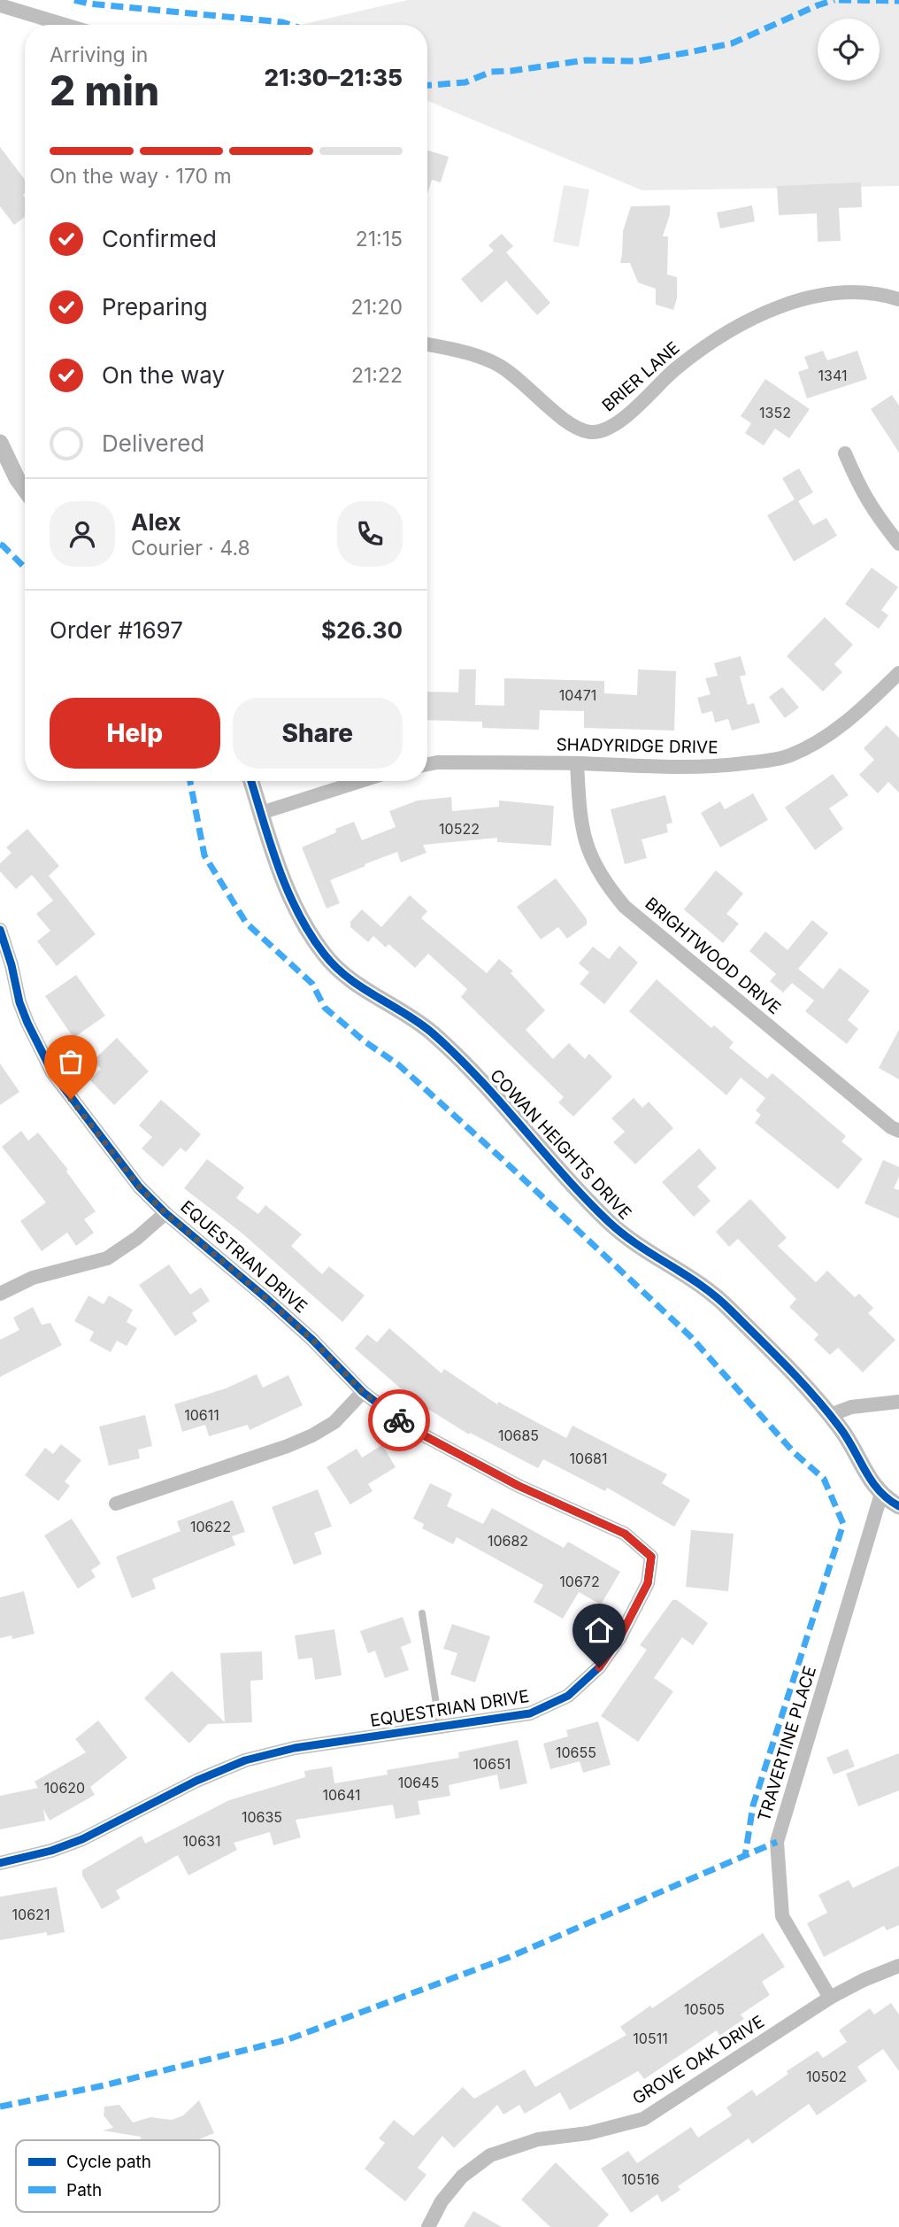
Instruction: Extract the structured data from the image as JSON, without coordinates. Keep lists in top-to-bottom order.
{
  "streets": {
    "street": [
      "BRIER LANE",
      "SHADYRIDGE DRIVE",
      "BRIGHTWOOD DRIVE",
      "COWAN HEIGHTS DRIVE",
      "EQUESTRIAN DRIVE",
      "TRAVERTINE PLACE",
      "GROVE OAK DRIVE"
    ]
  },
  "crossings": [
    ["SHADYRIDGE DRIVE", "BRIGHTWOOD DRIVE"],
    ["COWAN HEIGHTS DRIVE", "TRAVERTINE PLACE"],
    ["TRAVERTINE PLACE", "GROVE OAK DRIVE"]
  ],
  "house_numbers": [
    "1341",
    "1352",
    "10471",
    "10522",
    "10611",
    "10685",
    "10681",
    "10622",
    "10682",
    "10672",
    "10655",
    "10651",
    "10645",
    "10620",
    "10641",
    "10635",
    "10631",
    "10621",
    "10505",
    "10511",
    "10502",
    "10516"
  ],
  "legend": ["Cycle path", "Path"],
  "page": {
    "heading": ["2 min", "Arriving in", "21:30–21:35"],
    "panel": [
      "Alex",
      "Courier · 4.8",
      "Order #1697",
      "$26.30"
    ],
    "bar": "On the way · 170 m",
    "list": [
      ["Confirmed", "21:15"],
      ["Preparing", "21:20"],
      ["On the way", "21:22"],
      "Delivered"
    ],
    "buttons": ["Help", "Share"]
  }
}
